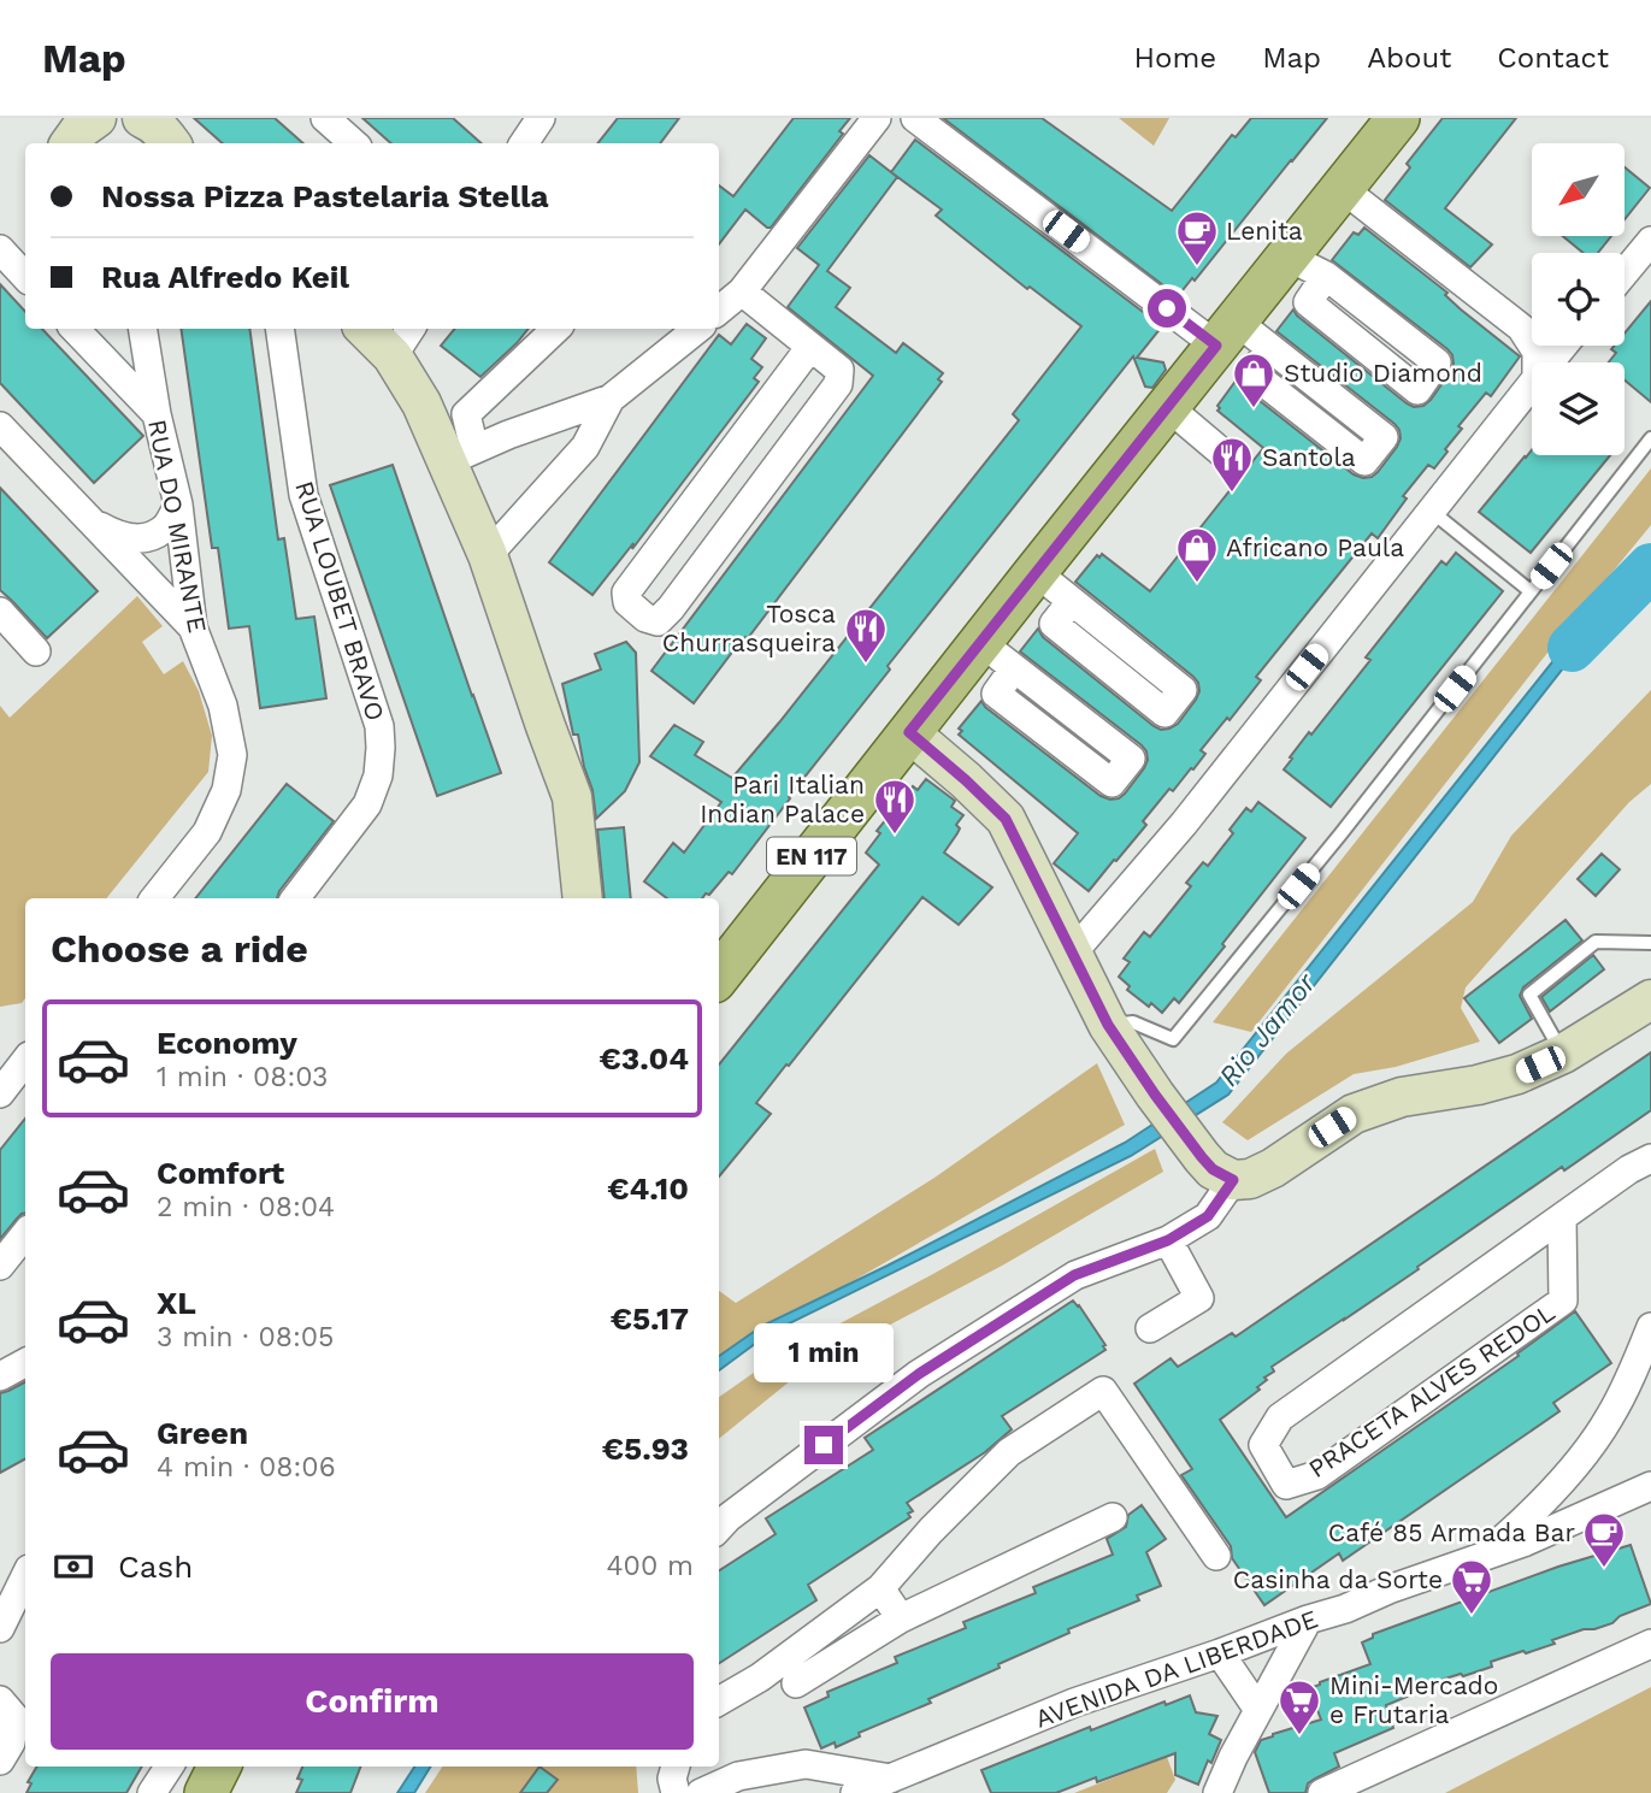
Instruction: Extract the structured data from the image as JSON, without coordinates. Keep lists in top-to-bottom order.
{
  "streets": {
    "main road": ["EN 117"],
    "street": [
      "RUA DO MIRANTE",
      "RUA LOUBET BRAVO",
      "PRACETA ALVES REDOL",
      "AVENIDA DA LIBERDADE"
    ]
  },
  "water": ["Rio Jamor"],
  "places": {
    "cafe": ["Lenita", "Café 85 Armada Bar"],
    "shop": ["Studio Diamond", "Africano Paula"],
    "restaurant": ["Santola", "Tosca Churrasqueira", "Pari Italian Indian Palace"],
    "supermarket": ["Casinha da Sorte", "Mini-Mercado e Frutaria"]
  },
  "north": "bottom left",
  "page": {
    "header": "Map",
    "nav": [
      "Home",
      "Map",
      "About",
      "Contact"
    ],
    "banner": ["Nossa Pizza Pastelaria Stella", "Rua Alfredo Keil"],
    "heading": "Choose a ride",
    "list": [
      {
        "name": "Economy",
        "note": "1 min · 08:03",
        "value": "€3.04"
      },
      {
        "name": "Comfort",
        "note": "2 min · 08:04",
        "value": "€4.10"
      },
      {
        "name": "XL",
        "note": "3 min · 08:05",
        "value": "€5.17"
      },
      {
        "name": "Green",
        "note": "4 min · 08:06",
        "value": "€5.93"
      }
    ],
    "bubble": "1 min",
    "pay": ["Cash", "400 m"],
    "buttons": "Confirm"
  }
}
